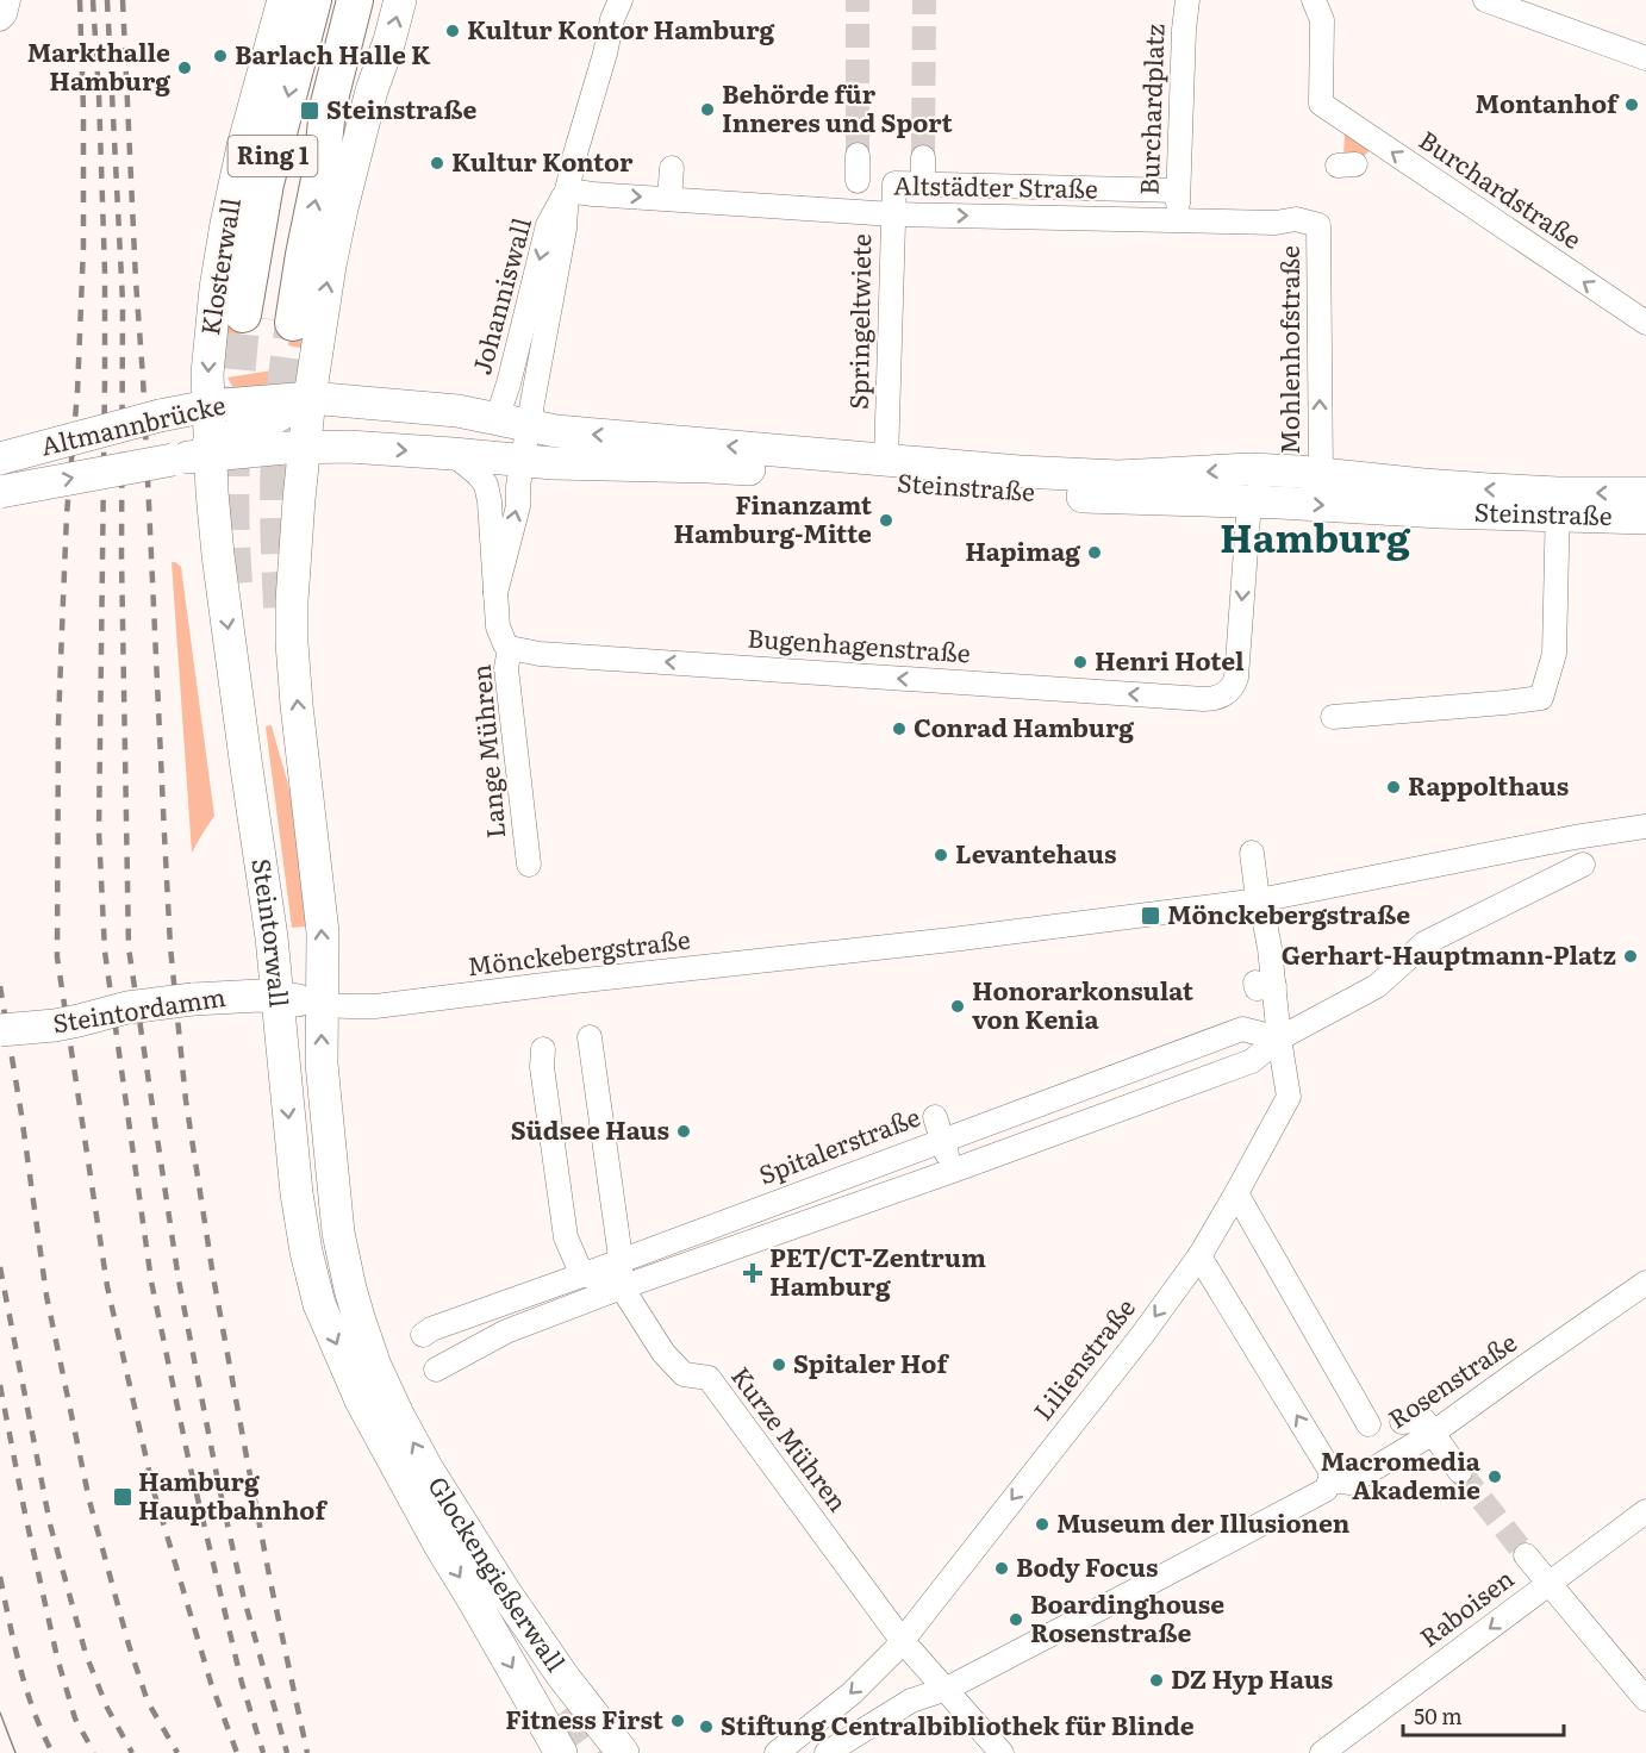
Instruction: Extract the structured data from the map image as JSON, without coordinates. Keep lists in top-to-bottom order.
{
  "streets": {
    "main road": [
      "Ring 1",
      "Klosterwall",
      "Altmannbrücke",
      "Steinstraße",
      "Steintorwall",
      "Steintordamm",
      "Glockengießerwall"
    ],
    "street": [
      "Burchardplatz",
      "Altstädter Straße",
      "Burchardstraße",
      "Johanniswall",
      "Springeltwiete",
      "Mohlenhofstraße",
      "Bugenhagenstraße",
      "Lange Mühren",
      "Mönckebergstraße",
      "Spitalerstraße",
      "Lilienstraße",
      "Rosenstraße",
      "Kurze Mühren",
      "Raboisen"
    ]
  },
  "crossings": [
    ["Burchardplatz", "Altstädter Straße"],
    ["Ring 1", "Altmannbrücke"],
    ["Ring 1", "Steinstraße"],
    ["Ring 1", "Steintorwall"],
    ["Altstädter Straße", "Johanniswall"],
    ["Altstädter Straße", "Springeltwiete"],
    ["Altstädter Straße", "Mohlenhofstraße"],
    ["Klosterwall", "Altmannbrücke"],
    ["Klosterwall", "Steintorwall"],
    ["Johanniswall", "Steinstraße"],
    ["Johanniswall", "Lange Mühren"],
    ["Springeltwiete", "Steinstraße"],
    ["Mohlenhofstraße", "Steinstraße"],
    ["Altmannbrücke", "Steinstraße"],
    ["Altmannbrücke", "Steintorwall"],
    ["Steinstraße", "Bugenhagenstraße"],
    ["Steinstraße", "Lange Mühren"],
    ["Steinstraße", "Steintorwall"],
    ["Bugenhagenstraße", "Lange Mühren"],
    ["Steintorwall", "Mönckebergstraße"],
    ["Steintorwall", "Steintordamm"],
    ["Steintorwall", "Glockengießerwall"],
    ["Mönckebergstraße", "Steintordamm"],
    ["Spitalerstraße", "Lilienstraße"],
    ["Spitalerstraße", "Kurze Mühren"],
    ["Lilienstraße", "Kurze Mühren"],
    ["Rosenstraße", "Kurze Mühren"]
  ],
  "one_way": [
    "Burchardstraße",
    "Mohlenhofstraße",
    "Bugenhagenstraße",
    "Lilienstraße",
    "Raboisen"
  ],
  "districts": ["Hamburg"],
  "places": {
    "other": [
      "Kultur Kontor Hamburg",
      "Barlach Halle K",
      "Markthalle Hamburg",
      "Montanhof",
      "Behörde für Inneres und Sport",
      "Kultur Kontor",
      "Finanzamt Hamburg-Mitte",
      "Hapimag",
      "Henri Hotel",
      "Conrad Hamburg",
      "Rappolthaus",
      "Levantehaus",
      "Gerhart-Hauptmann-Platz",
      "Honorarkonsulat von Kenia",
      "Südsee Haus",
      "Spitaler Hof",
      "Macromedia Akademie",
      "Museum der Illusionen",
      "Body Focus",
      "Boardinghouse Rosenstraße",
      "DZ Hyp Haus",
      "Fitness First",
      "Stiftung Centralbibliothek für Blinde"
    ],
    "transit": ["Steinstraße", "Mönckebergstraße", "Hamburg Hauptbahnhof"],
    "health": ["PET/CT-Zentrum Hamburg"]
  },
  "scale_bar": "50 m"
}
